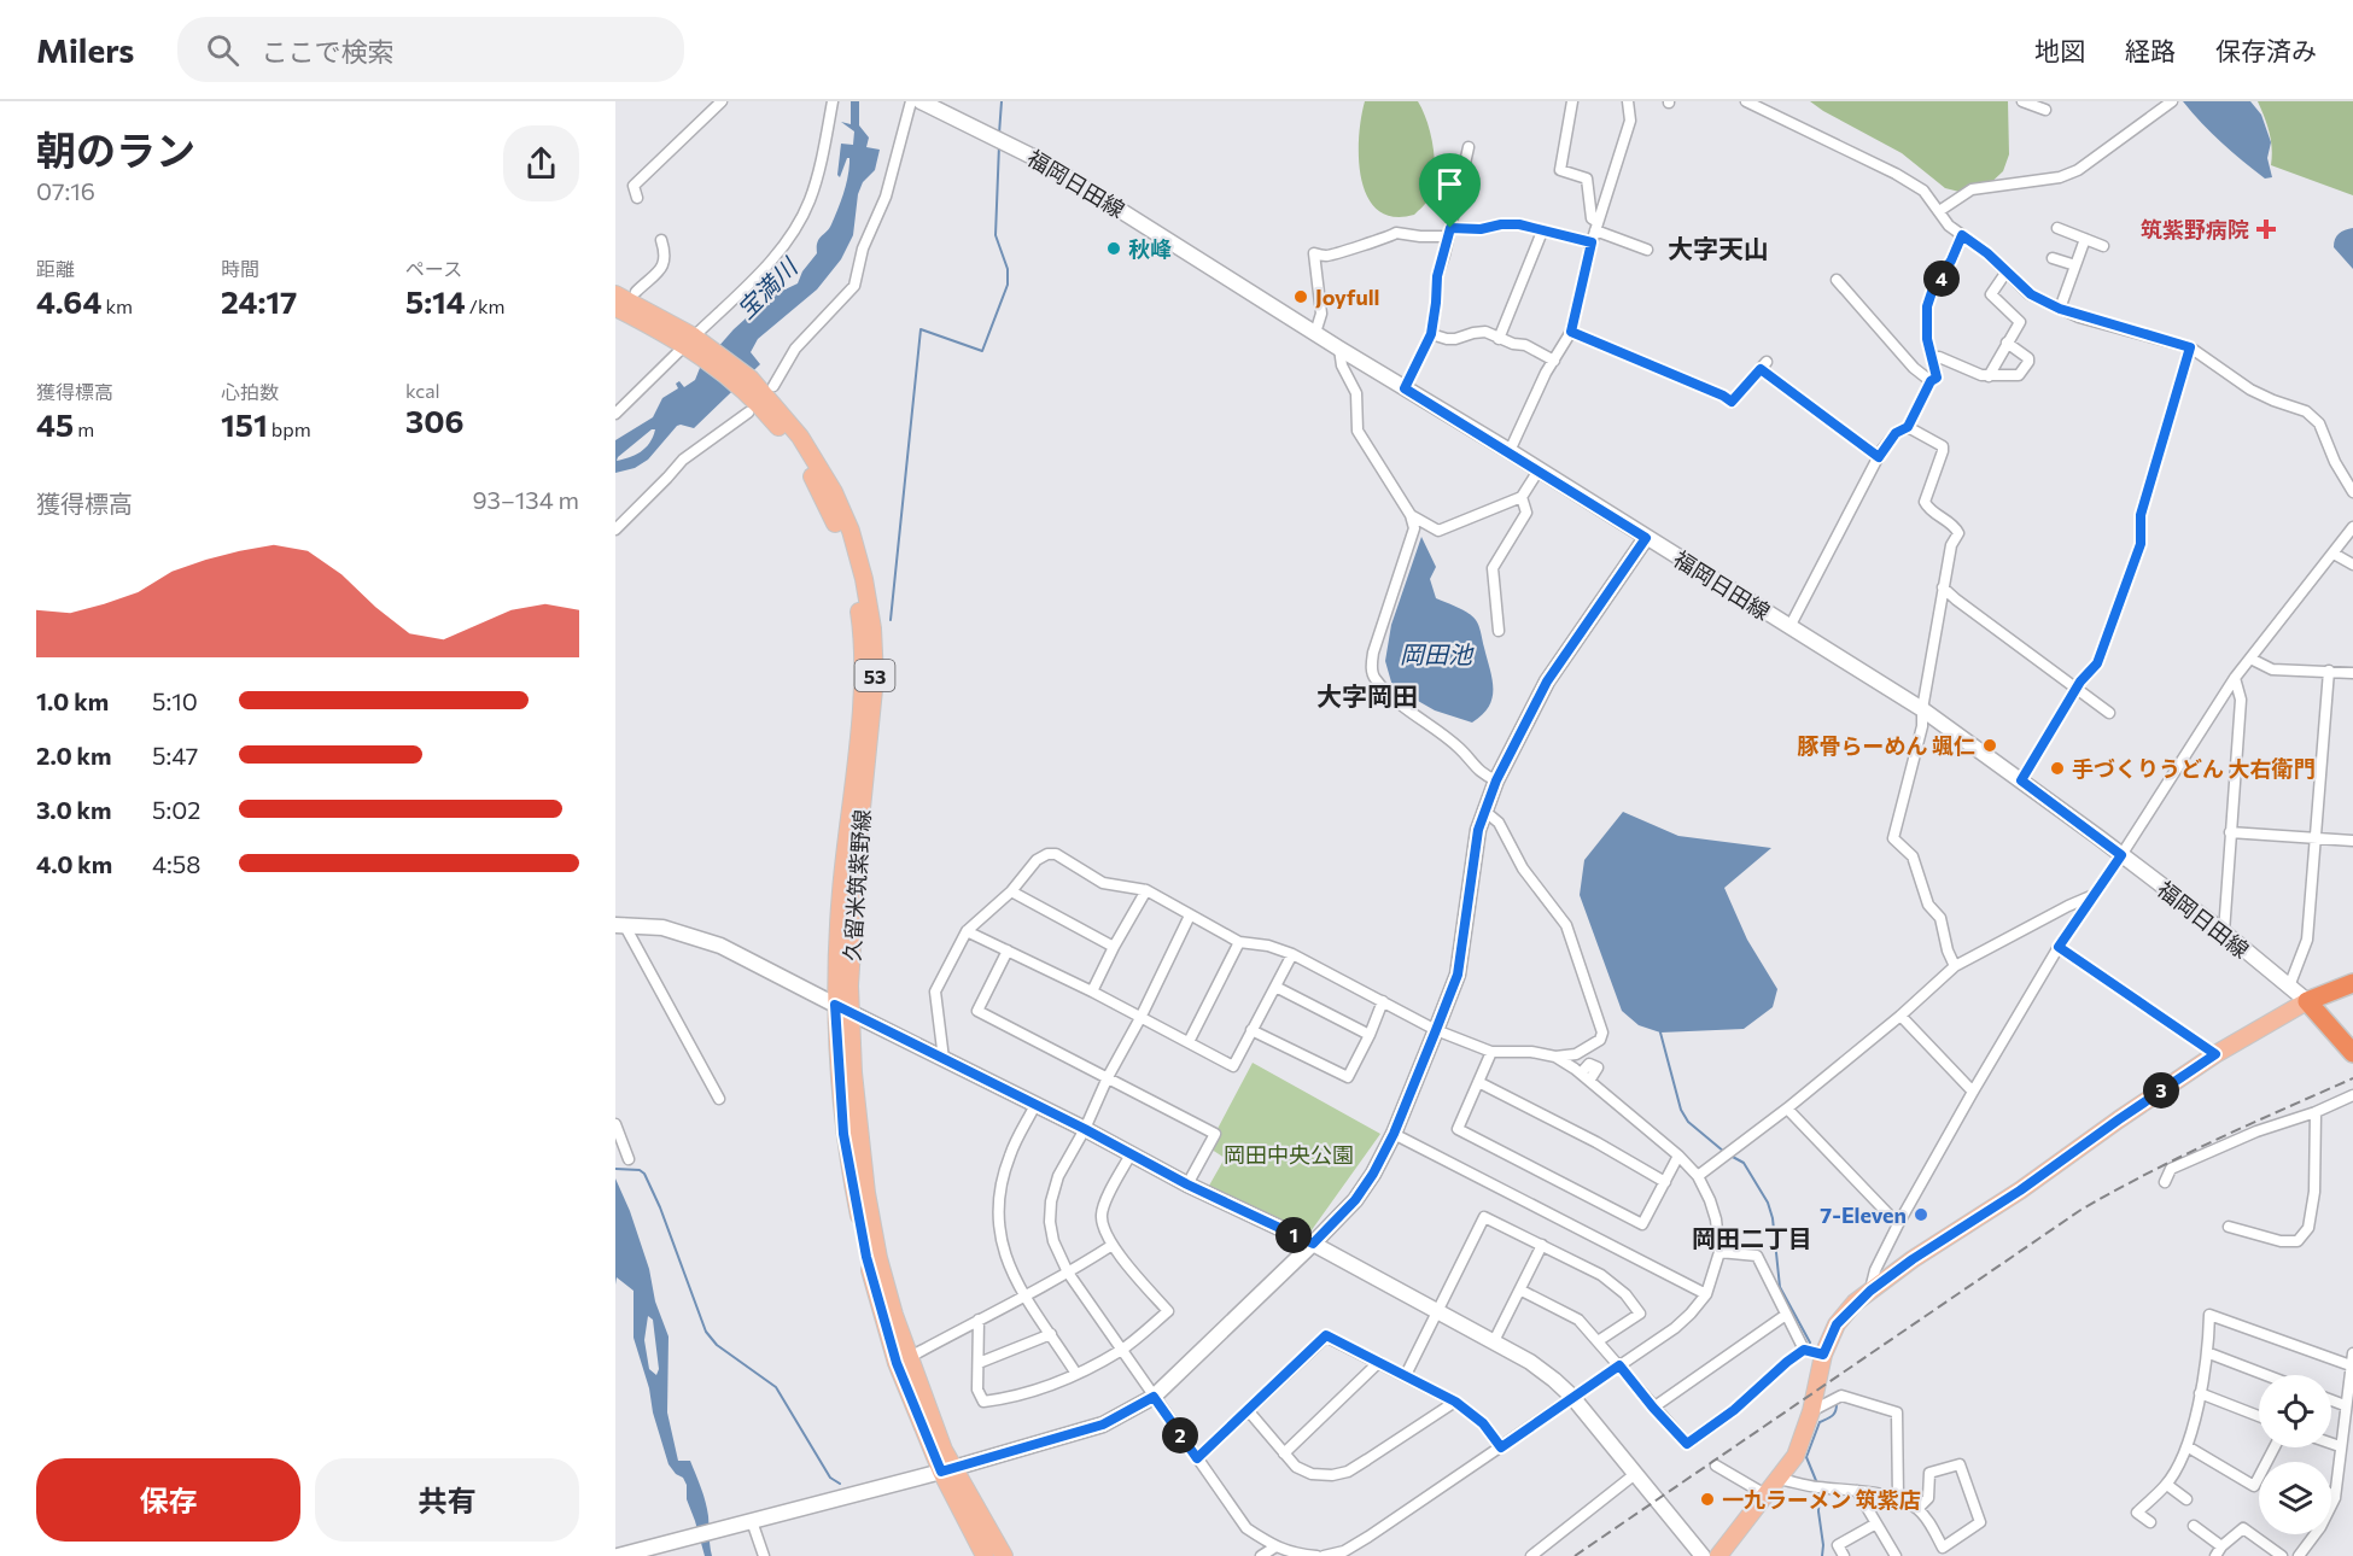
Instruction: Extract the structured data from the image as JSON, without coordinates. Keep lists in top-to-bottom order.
{
  "streets": {
    "main road": ["53", "久留米筑紫野線"],
    "street": ["福岡日田線"]
  },
  "districts": ["大字天山", "大字岡田", "岡田二丁目"],
  "water": ["宝満川", "岡田池"],
  "parks": ["岡田中央公園"],
  "places": {
    "health": ["筑紫野病院"],
    "other": [
      "秋峰",
      "Joyfull",
      "豚骨らーめん 颯仁",
      "手づくりうどん 大右衛門",
      "7-Eleven",
      "一九ラーメン 筑紫店"
    ]
  },
  "page": {
    "header": "Milers",
    "search": "ここで検索",
    "nav": ["地図", "経路", "保存済み"],
    "heading": ["朝のラン", "07:16"],
    "stats": [
      ["距離", "4.64 km"],
      ["時間", "24:17"],
      ["ペース", "5:14 /km"],
      ["獲得標高", "45 m"],
      ["心拍数", "151 bpm"],
      ["kcal", "306"]
    ],
    "pins": [
      "4",
      "3",
      "1",
      "2"
    ],
    "chart": ["獲得標高", "93–134 m"],
    "list": [
      {
        "name": "1.0 km",
        "note": "5:10"
      },
      {
        "name": "2.0 km",
        "note": "5:47"
      },
      {
        "name": "3.0 km",
        "note": "5:02"
      },
      {
        "name": "4.0 km",
        "note": "4:58"
      }
    ],
    "buttons": ["保存", "共有"]
  }
}
